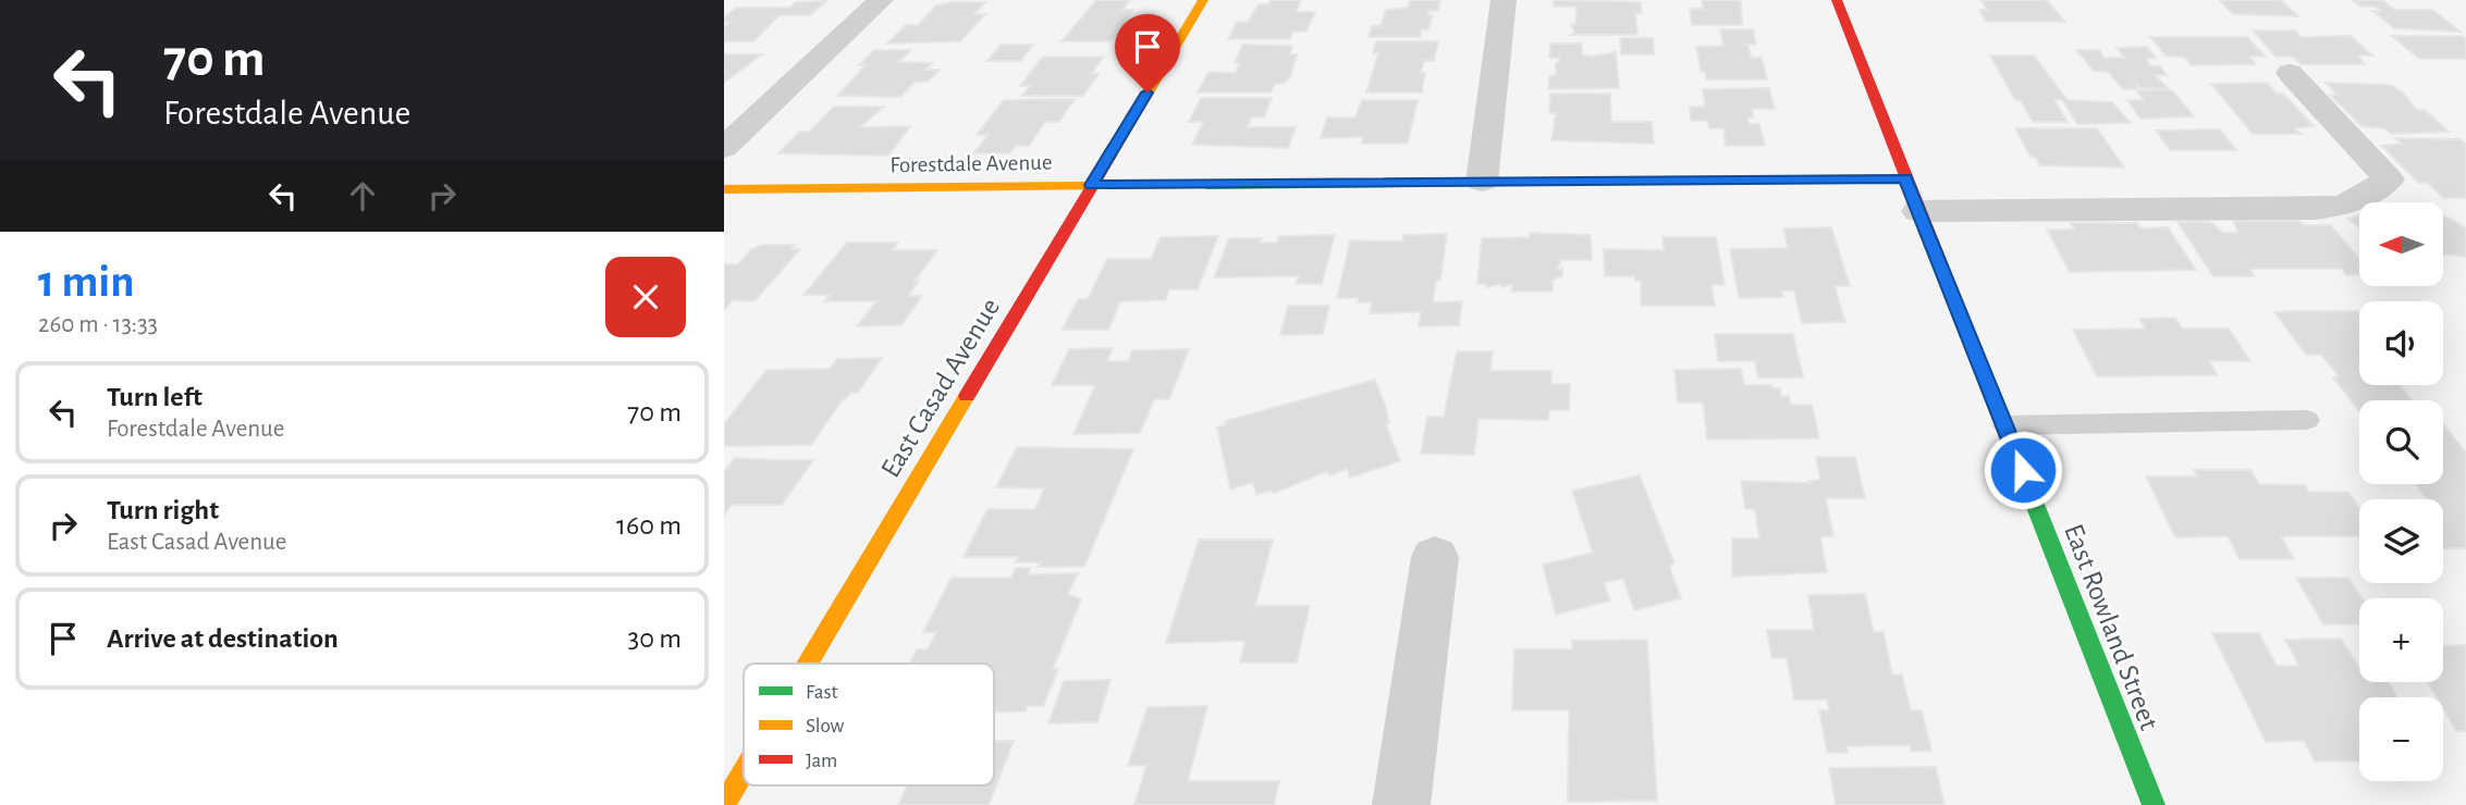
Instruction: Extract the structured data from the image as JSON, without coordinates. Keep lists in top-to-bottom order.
{
  "streets": {
    "street": ["Forestdale Avenue", "East Casad Avenue", "East Rowland Street"]
  },
  "crossings": [
    ["Forestdale Avenue", "East Casad Avenue"],
    ["Forestdale Avenue", "East Rowland Street"]
  ],
  "legend": ["Fast", "Slow", "Jam"],
  "north": "left",
  "page": {
    "turn": ["70 m", "Forestdale Avenue"],
    "map_buttons": ["+", "−"],
    "heading": ["1 min", "260 m · 13:33"],
    "list": [
      {
        "name": "Turn left",
        "note": "Forestdale Avenue",
        "value": "70 m"
      },
      {
        "name": "Turn right",
        "note": "East Casad Avenue",
        "value": "160 m"
      },
      {
        "name": "Arrive at destination",
        "value": "30 m"
      }
    ]
  }
}
